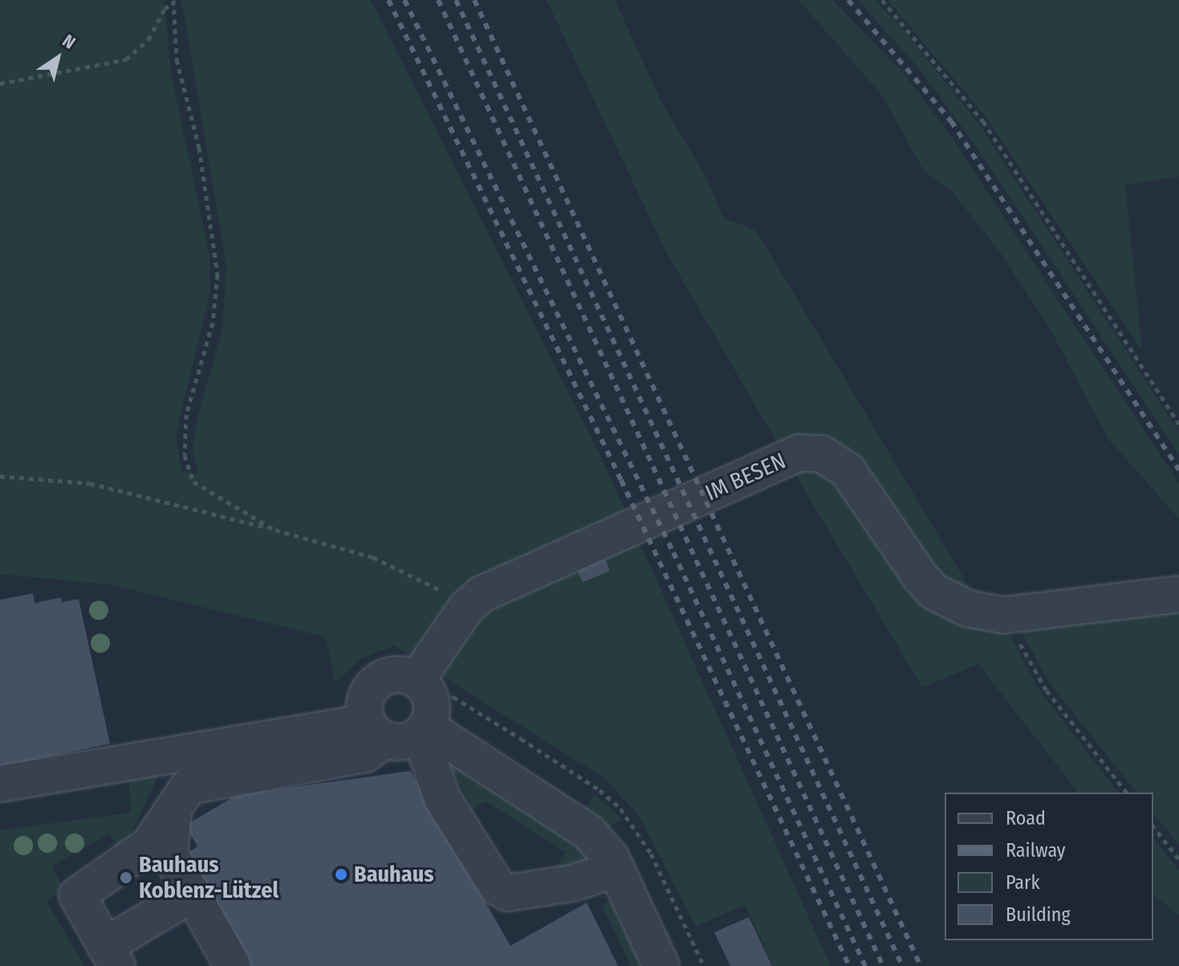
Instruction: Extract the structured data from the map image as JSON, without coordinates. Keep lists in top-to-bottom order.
{
  "streets": {
    "street": ["IM BESEN"]
  },
  "places": ["Bauhaus", "Bauhaus Koblenz-Lützel"],
  "legend": [
    "Road",
    "Railway",
    "Park",
    "Building"
  ],
  "north": "top right"
}
